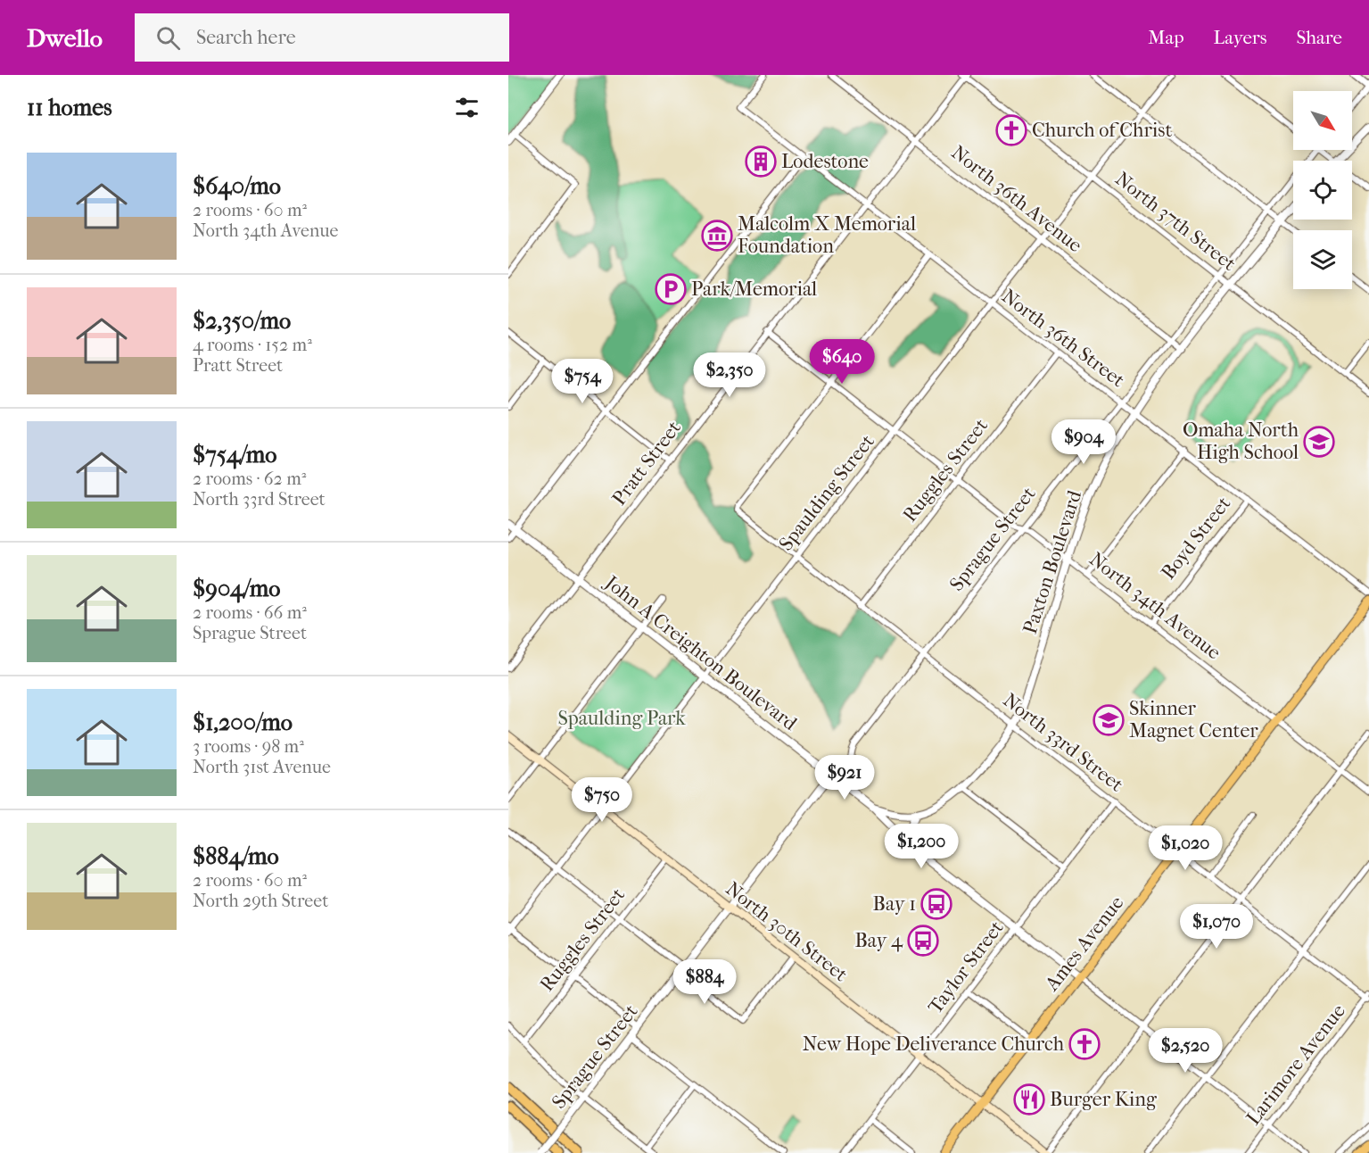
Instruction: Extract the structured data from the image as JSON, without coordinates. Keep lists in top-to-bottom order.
{
  "streets": {
    "main road": ["North 30th Street", "Ames Avenue"],
    "street": [
      "North 36th Avenue",
      "North 37th Street",
      "North 36th Street",
      "Pratt Street",
      "Ruggles Street",
      "Spaulding Street",
      "Boyd Street",
      "Sprague Street",
      "Paxton Boulevard",
      "North 34th Avenue",
      "John A Creighton Boulevard",
      "North 33rd Street",
      "Taylor Street",
      "Larimore Avenue"
    ]
  },
  "crossings": [
    ["North 36th Avenue", "Pratt Street"],
    ["North 36th Avenue", "Spaulding Street"],
    ["North 36th Avenue", "Sprague Street"],
    ["North 36th Avenue", "Paxton Boulevard"],
    ["North 37th Street", "Pratt Street"],
    ["North 37th Street", "Spaulding Street"],
    ["North 37th Street", "Sprague Street"],
    ["North 37th Street", "Paxton Boulevard"],
    ["North 36th Street", "Pratt Street"],
    ["North 36th Street", "Ruggles Street"],
    ["North 36th Street", "Spaulding Street"],
    ["North 36th Street", "Boyd Street"],
    ["North 36th Street", "Sprague Street"],
    ["North 36th Street", "Paxton Boulevard"],
    ["Pratt Street", "North 34th Avenue"],
    ["Pratt Street", "John A Creighton Boulevard"],
    ["Ruggles Street", "North 34th Avenue"],
    ["Ruggles Street", "North 33rd Street"],
    ["Ruggles Street", "North 30th Street"],
    ["Spaulding Street", "North 34th Avenue"],
    ["Spaulding Street", "John A Creighton Boulevard"],
    ["Spaulding Street", "North 33rd Street"],
    ["Spaulding Street", "North 30th Street"],
    ["Boyd Street", "North 34th Avenue"],
    ["Sprague Street", "North 34th Avenue"],
    ["Sprague Street", "John A Creighton Boulevard"],
    ["Sprague Street", "North 33rd Street"],
    ["Sprague Street", "North 30th Street"],
    ["Paxton Boulevard", "North 34th Avenue"],
    ["Paxton Boulevard", "John A Creighton Boulevard"],
    ["Paxton Boulevard", "North 33rd Street"],
    ["North 34th Avenue", "North 33rd Street"],
    ["North 34th Avenue", "Ames Avenue"],
    ["John A Creighton Boulevard", "Ames Avenue"],
    ["John A Creighton Boulevard", "Taylor Street"],
    ["North 33rd Street", "Ames Avenue"],
    ["North 33rd Street", "Taylor Street"],
    ["North 33rd Street", "Larimore Avenue"],
    ["North 30th Street", "Ames Avenue"],
    ["North 30th Street", "Taylor Street"]
  ],
  "parks": ["Spaulding Park"],
  "places": {
    "church": ["Church of Christ", "New Hope Deliverance Church"],
    "building": ["Lodestone"],
    "museum": ["Malcolm X Memorial Foundation"],
    "parking": ["Park/Memorial"],
    "school or university": ["Omaha North High School", "Skinner Magnet Center"],
    "bus stop": ["Bay 1", "Bay 4"],
    "restaurant": ["Burger King"]
  },
  "north": "bottom right",
  "page": {
    "header": "Dwello",
    "search": "Search here",
    "nav": ["Map", "Layers", "Share"],
    "heading": "11 homes",
    "list": [
      {
        "name": "$640/mo",
        "note": "2 rooms · 60 m² · North 34th Avenue"
      },
      {
        "name": "$2,350/mo",
        "note": "4 rooms · 152 m² · Pratt Street"
      },
      {
        "name": "$754/mo",
        "note": "2 rooms · 62 m² · North 33rd Street"
      },
      {
        "name": "$904/mo",
        "note": "2 rooms · 66 m² · Sprague Street"
      },
      {
        "name": "$1,200/mo",
        "note": "3 rooms · 98 m² · North 31st Avenue"
      },
      {
        "name": "$884/mo",
        "note": "2 rooms · 60 m² · North 29th Street"
      }
    ],
    "price": [
      "$640",
      "$2,350",
      "$754",
      "$904",
      "$921",
      "$750",
      "$1,200",
      "$1,020",
      "$1,070",
      "$884",
      "$2,520"
    ]
  }
}
